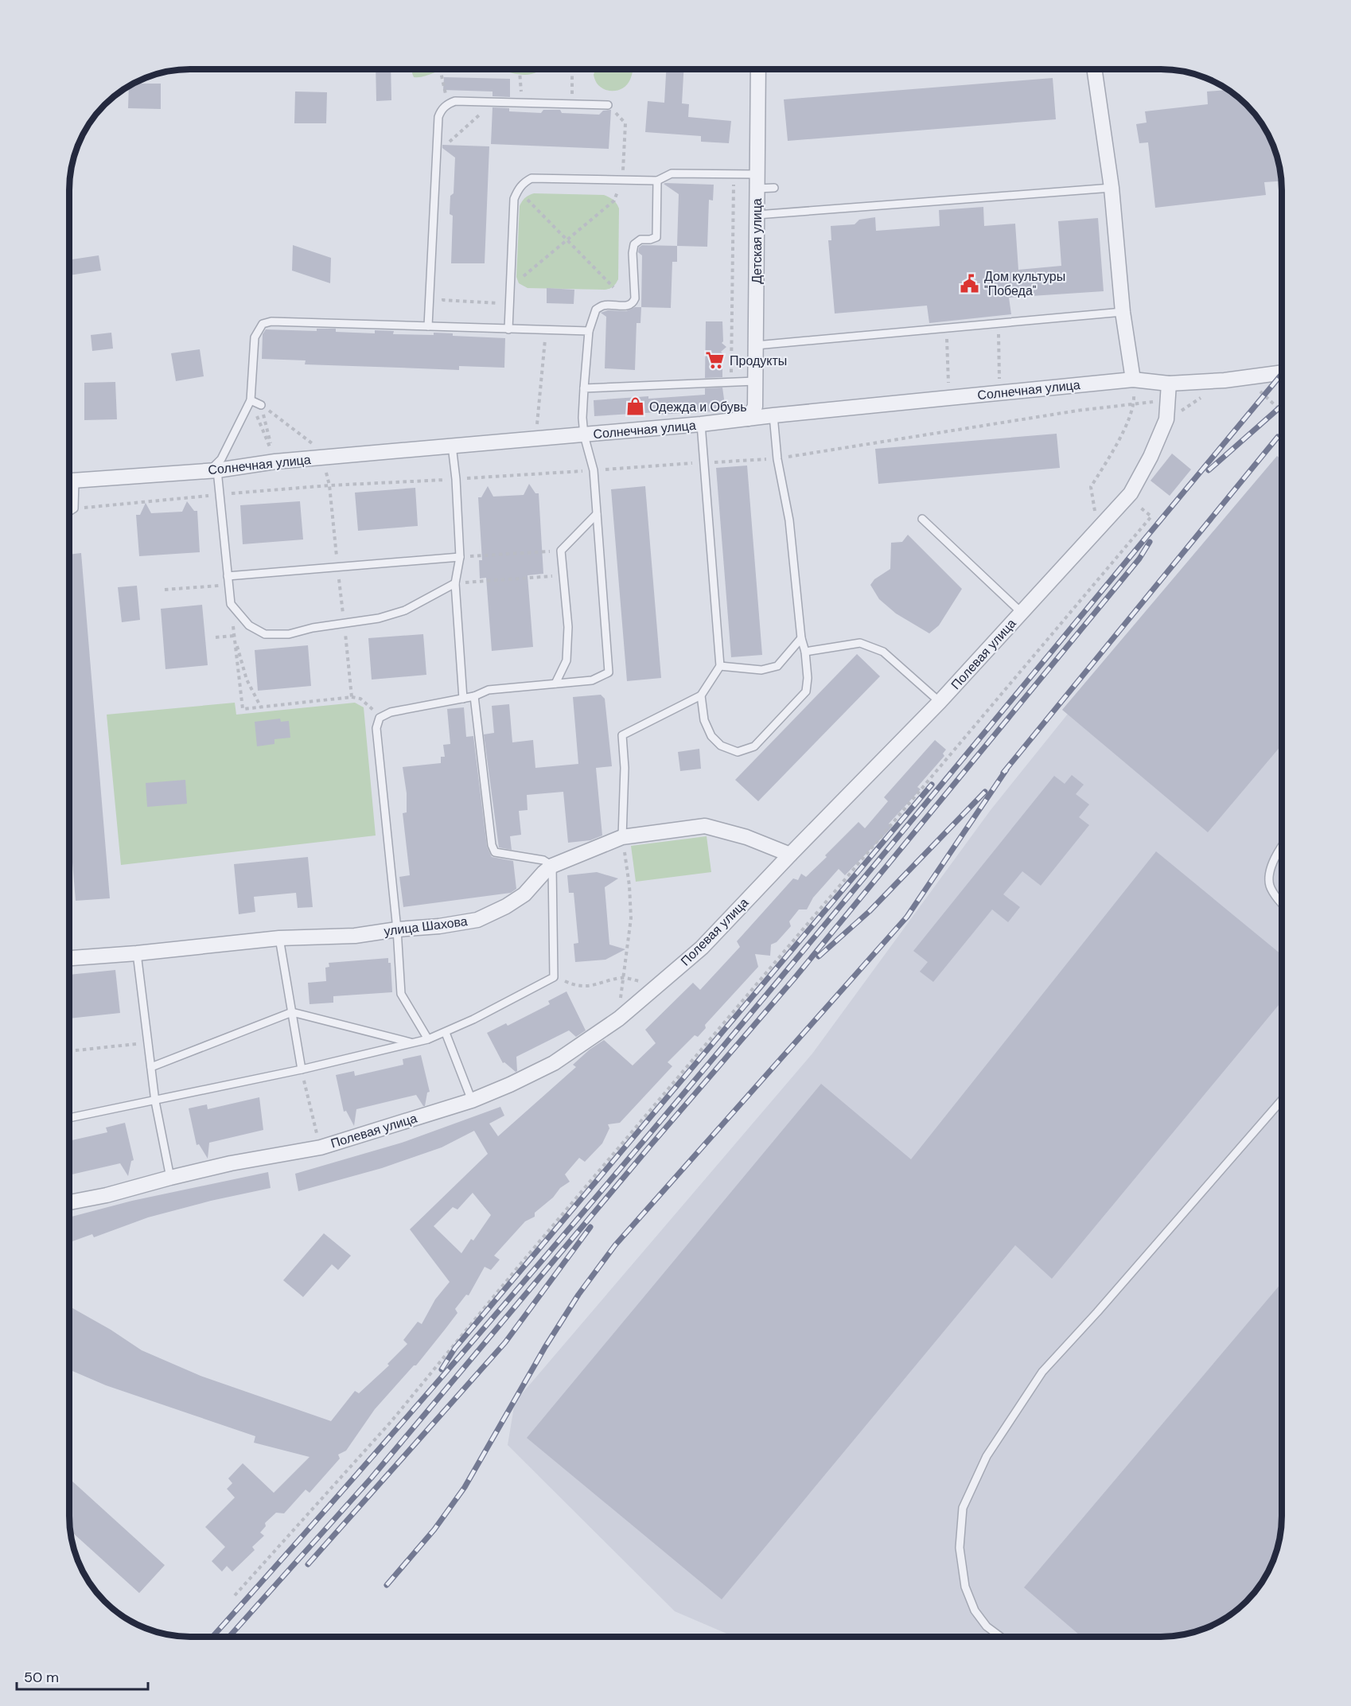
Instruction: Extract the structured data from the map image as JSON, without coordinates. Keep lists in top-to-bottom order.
{
  "streets": {
    "street": [
      "Детская улица",
      "Солнечная улица",
      "Полевая улица",
      "улица Шахова"
    ]
  },
  "crossings": [
    ["Детская улица", "Солнечная улица"],
    ["Солнечная улица", "Полевая улица"],
    ["Полевая улица", "улица Шахова"]
  ],
  "places": {
    "public building": ["Дом культуры \"Победа\""],
    "supermarket": ["Продукты"],
    "shop": ["Одежда и Обувь"]
  },
  "scale_bar": "50 m"
}
